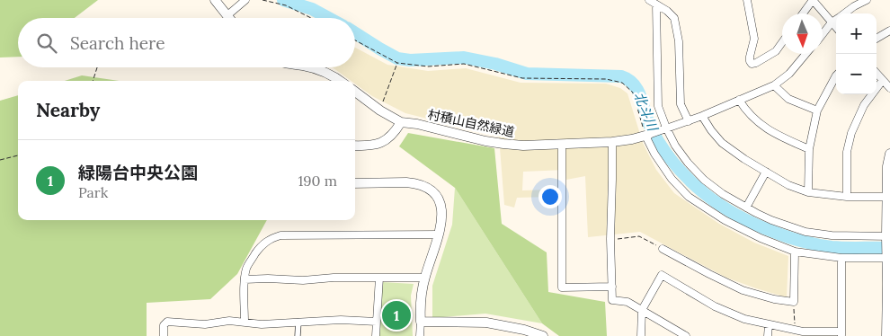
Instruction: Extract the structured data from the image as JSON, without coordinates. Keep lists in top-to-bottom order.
{
  "streets": {
    "street": ["村積山自然緑道"]
  },
  "water": ["北斗川"],
  "north": "bottom",
  "page": {
    "map_buttons": ["+", "−"],
    "search": "Search here",
    "heading": "Nearby",
    "list": [
      {
        "mark": "1",
        "name": "緑陽台中央公園",
        "note": "Park",
        "value": "190 m"
      }
    ],
    "pins": "1"
  }
}
